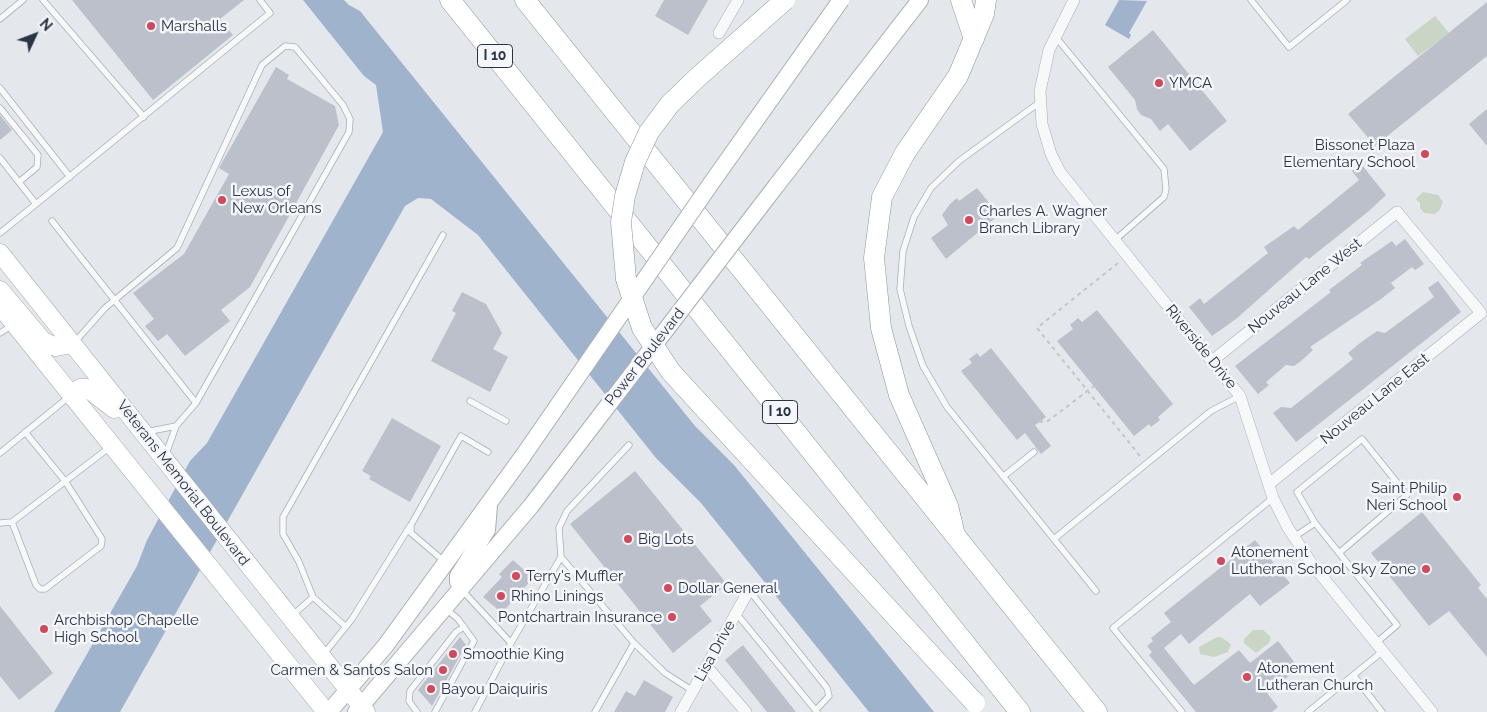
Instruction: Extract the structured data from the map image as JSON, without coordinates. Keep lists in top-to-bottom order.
{
  "streets": {
    "highway": ["I 10"],
    "main road": ["Power Boulevard", "Veterans Memorial Boulevard"],
    "street": [
      "Nouveau Lane West",
      "Riverside Drive",
      "Nouveau Lane East",
      "Lisa Drive"
    ]
  },
  "crossings": [
    ["Nouveau Lane West", "Riverside Drive"],
    ["Nouveau Lane West", "Nouveau Lane East"],
    ["Riverside Drive", "Nouveau Lane East"],
    ["Power Boulevard", "Veterans Memorial Boulevard"]
  ],
  "places": [
    "Marshalls",
    "YMCA",
    "Bissonet Plaza Elementary School",
    "Lexus of New Orleans",
    "Charles A. Wagner Branch Library",
    "Saint Philip Neri School",
    "Big Lots",
    "Atonement Lutheran School",
    "Sky Zone",
    "Terry's Muffler",
    "Dollar General",
    "Rhino Linings",
    "Pontchartrain Insurance",
    "Archbishop Chapelle High School",
    "Smoothie King",
    "Carmen & Santos Salon",
    "Atonement Lutheran Church",
    "Bayou Daiquiris"
  ],
  "north": "top right"
}
